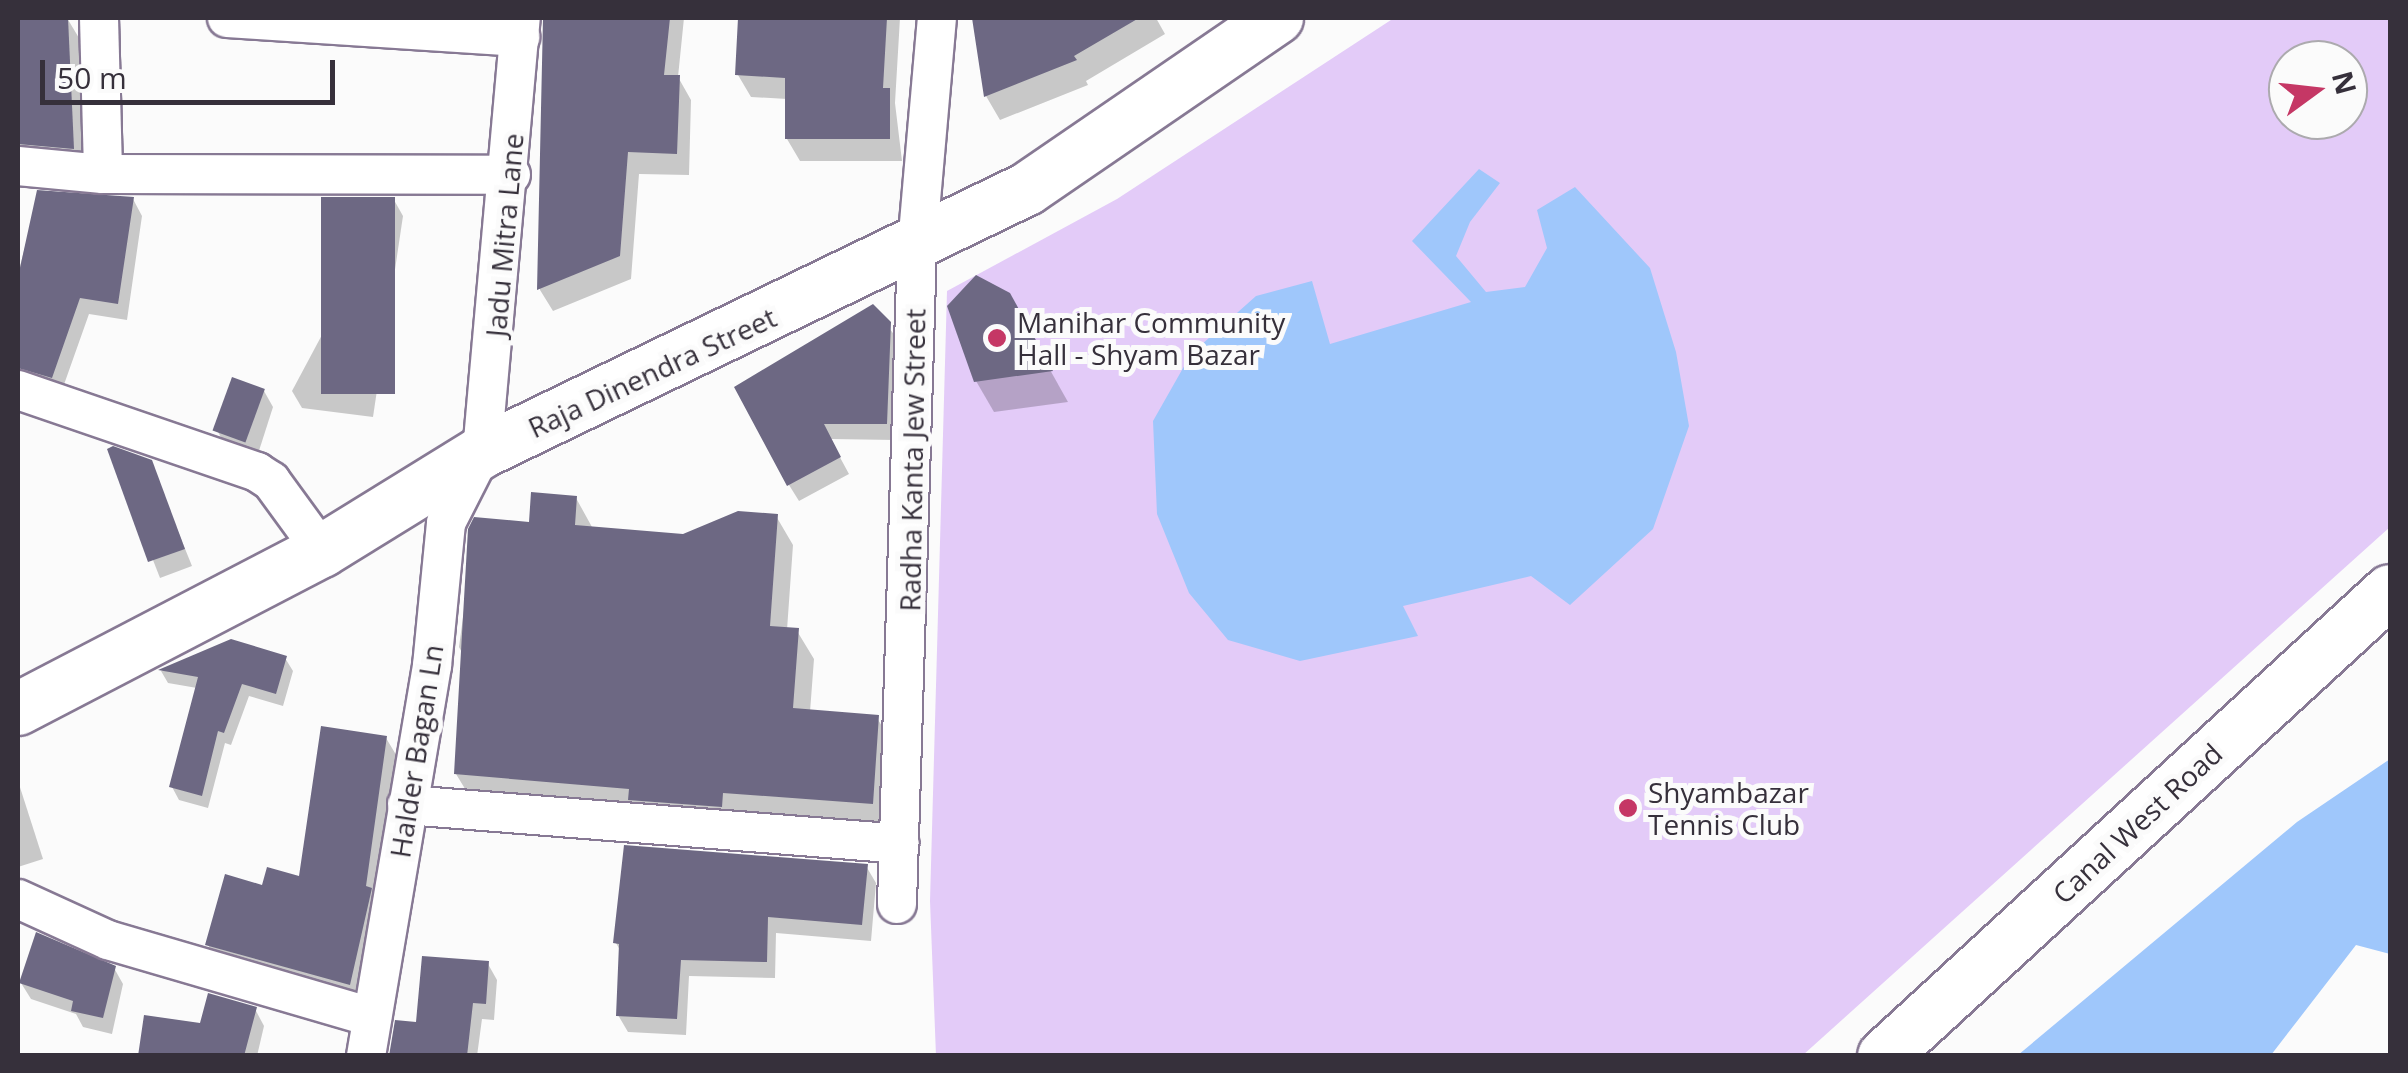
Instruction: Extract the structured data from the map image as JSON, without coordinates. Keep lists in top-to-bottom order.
{
  "streets": {
    "main road": ["Raja Dinendra Street", "Canal West Road"],
    "street": ["Jadu Mitra Lane", "Radha Kanta Jew Street", "Halder Bagan Ln"]
  },
  "crossings": [
    ["Jadu Mitra Lane", "Raja Dinendra Street"],
    ["Jadu Mitra Lane", "Halder Bagan Ln"],
    ["Raja Dinendra Street", "Radha Kanta Jew Street"],
    ["Raja Dinendra Street", "Halder Bagan Ln"]
  ],
  "places": ["Manihar Community Hall - Shyam Bazar", "Shyambazar Tennis Club"],
  "scale_bar": "50 m",
  "north": "right"
}
